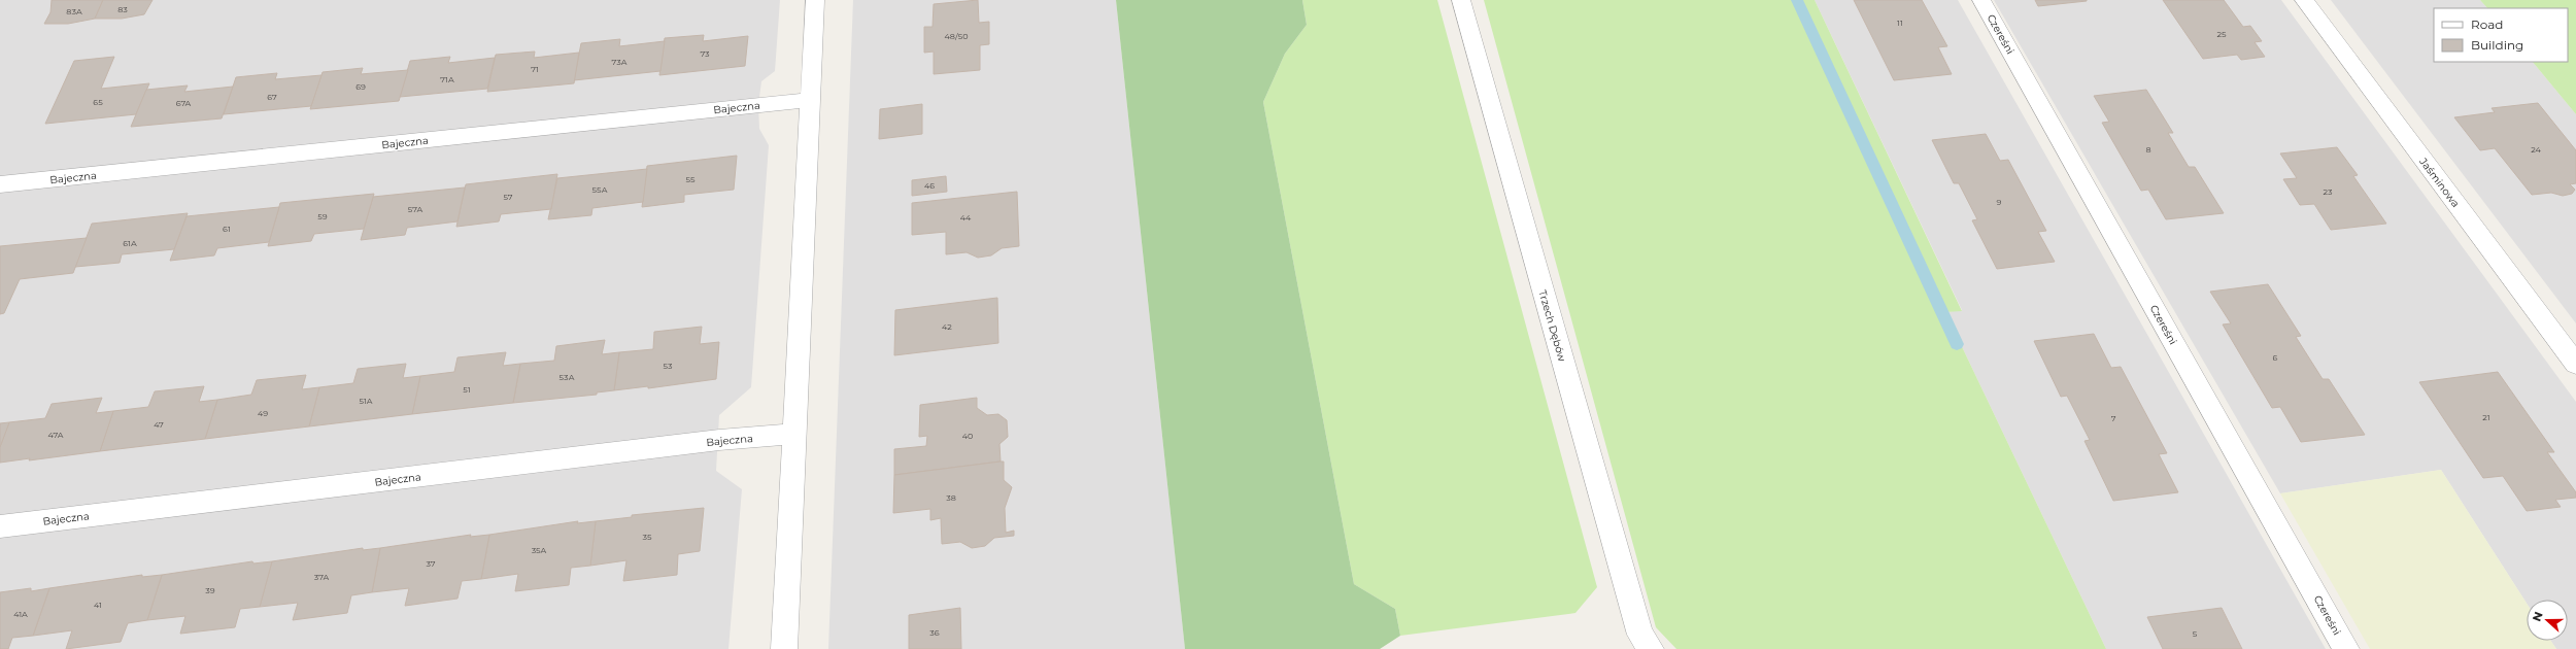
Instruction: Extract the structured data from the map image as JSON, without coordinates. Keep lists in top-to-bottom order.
{
  "streets": {
    "street": [
      "Czereśni",
      "Bajeczna",
      "Jaśminowa",
      "Trzech Dębów"
    ]
  },
  "house_numbers": [
    "83",
    "83A",
    "11",
    "25",
    "48/50",
    "73",
    "73A",
    "71",
    "71A",
    "69",
    "67",
    "65",
    "67A",
    "8",
    "24",
    "55",
    "46",
    "55A",
    "23",
    "57",
    "9",
    "57A",
    "59",
    "44",
    "61",
    "61A",
    "42",
    "6",
    "53",
    "53A",
    "51",
    "51A",
    "49",
    "21",
    "7",
    "47",
    "47A",
    "40",
    "38",
    "35",
    "35A",
    "37",
    "37A",
    "39",
    "41",
    "41A",
    "36",
    "5"
  ],
  "legend": ["Road", "Building"],
  "north": "left"
}
